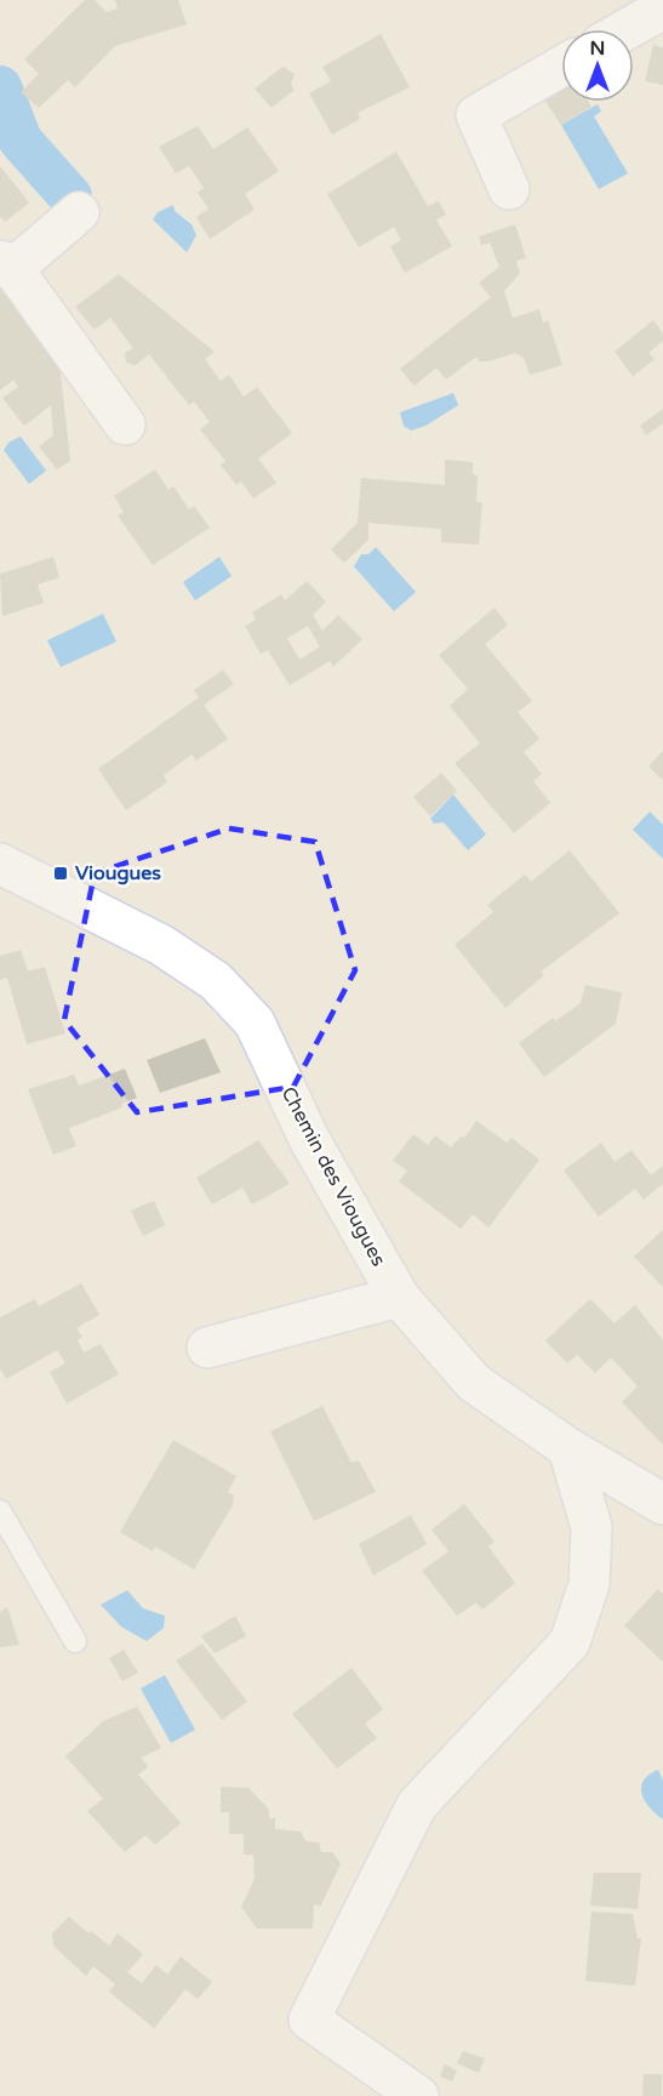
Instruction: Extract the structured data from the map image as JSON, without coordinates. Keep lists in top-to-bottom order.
{
  "streets": {
    "street": ["Chemin des Viougues"]
  },
  "places": {
    "transit": ["Viougues"]
  },
  "north": "top"
}
